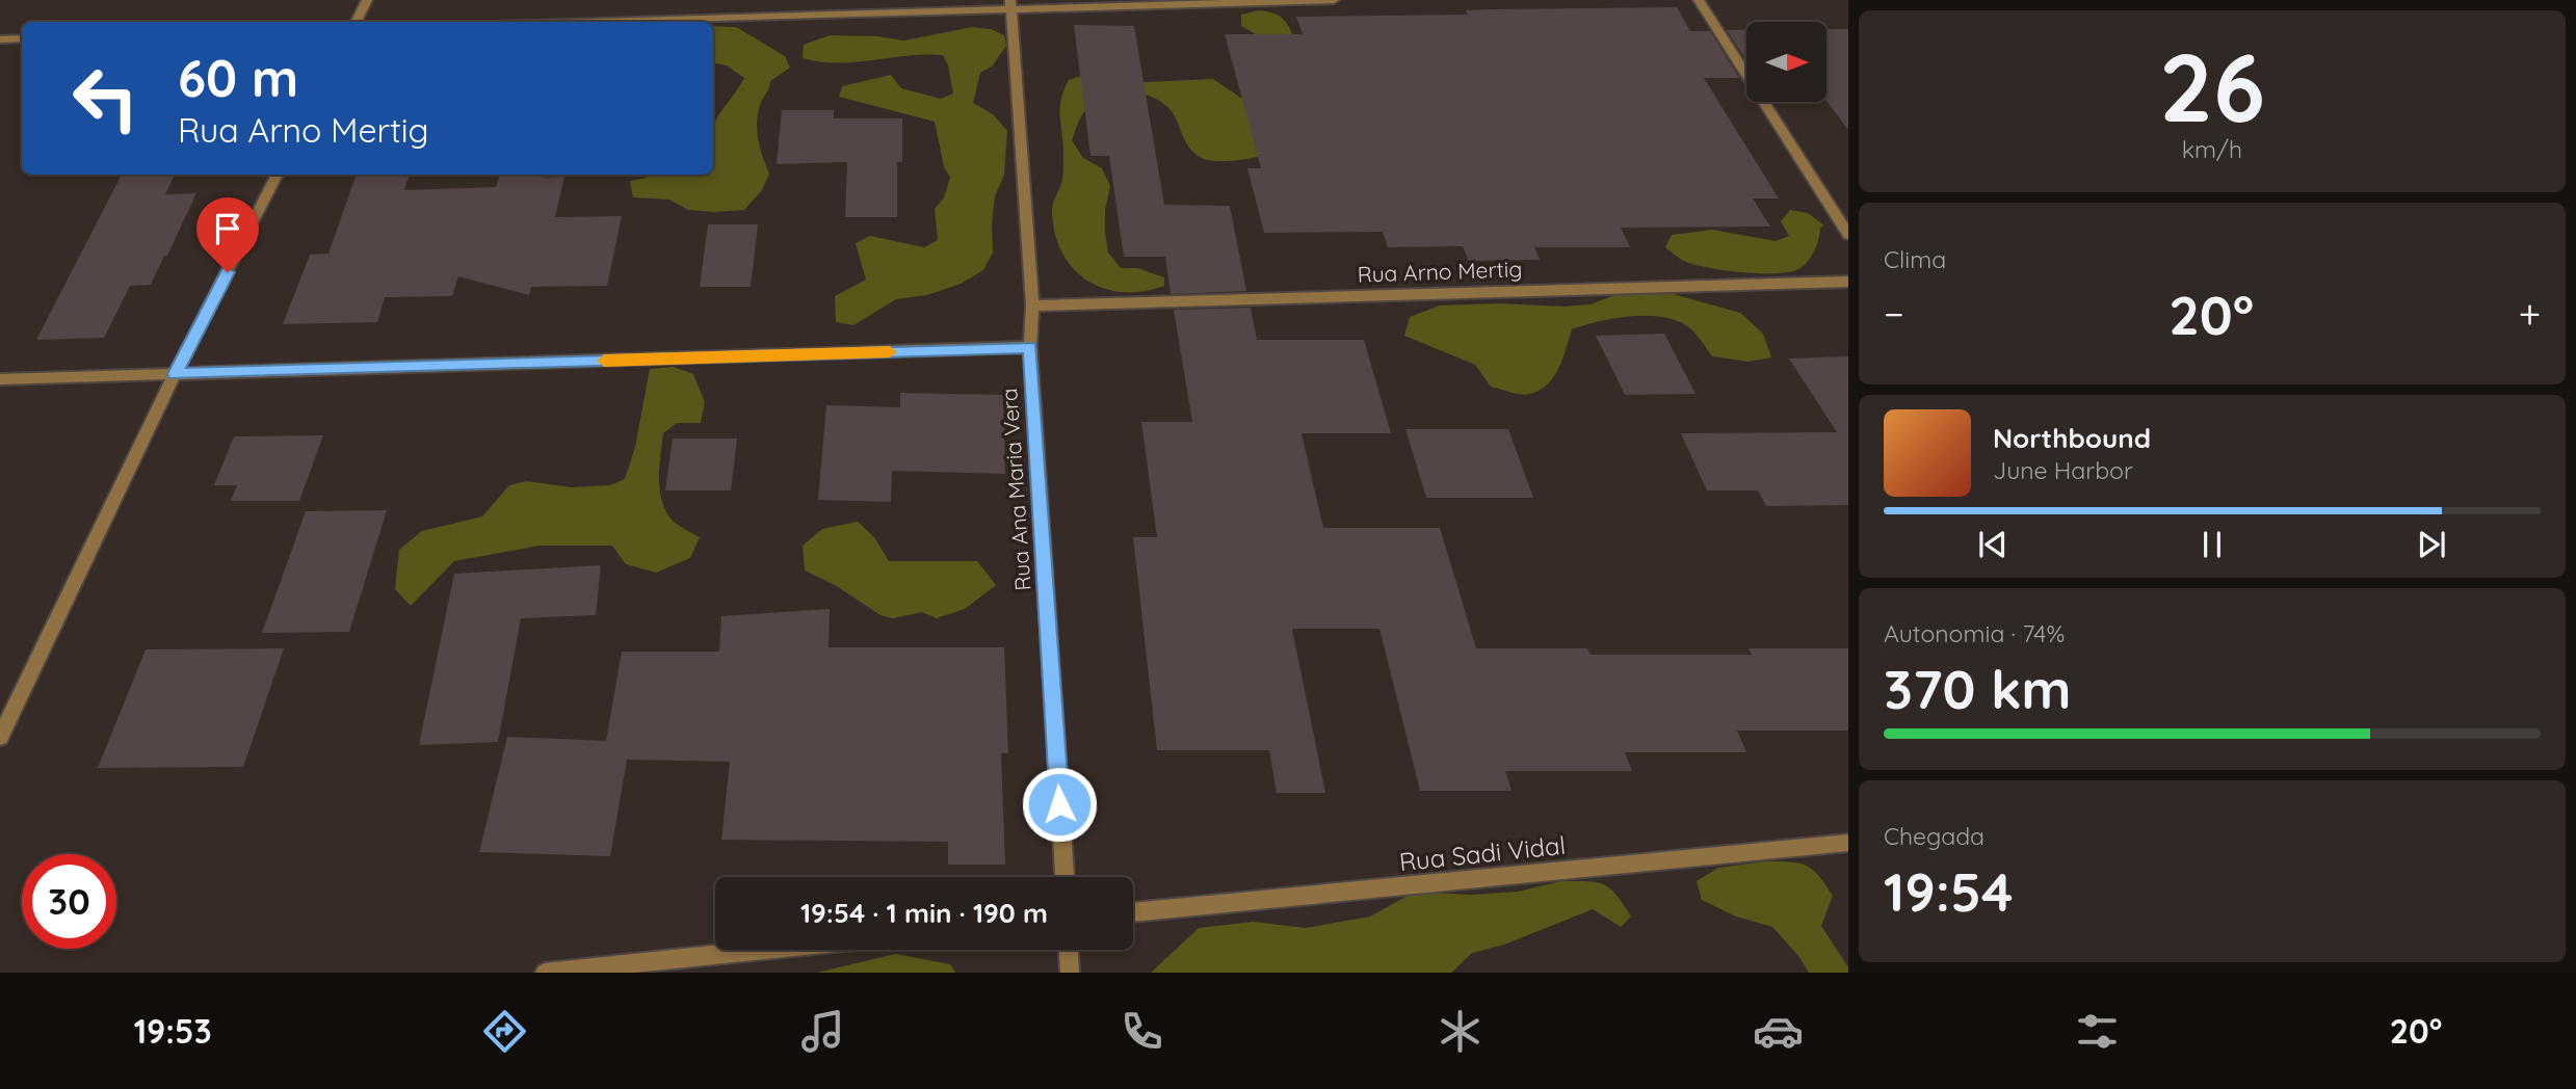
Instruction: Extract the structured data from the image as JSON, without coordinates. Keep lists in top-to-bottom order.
{
  "streets": {
    "street": ["Rua Arno Mertig", "Rua Ana Maria Vera", "Rua Sadi Vidal"]
  },
  "crossings": [
    ["Rua Arno Mertig", "Rua Ana Maria Vera"]
  ],
  "north": "right",
  "page": {
    "tile": [
      ["26", "km/h"],
      "Clima",
      ["Autonomia · 74%", "370 km"],
      ["Chegada", "19:54"]
    ],
    "turn": ["60 m", "Rua Arno Mertig"],
    "heat": ["−", "20°", "+"],
    "song": ["Northbound", "June Harbor"],
    "limit": "30",
    "trip": "19:54 · 1 min · 190 m",
    "tabs": ["19:53", "20°"]
  }
}
